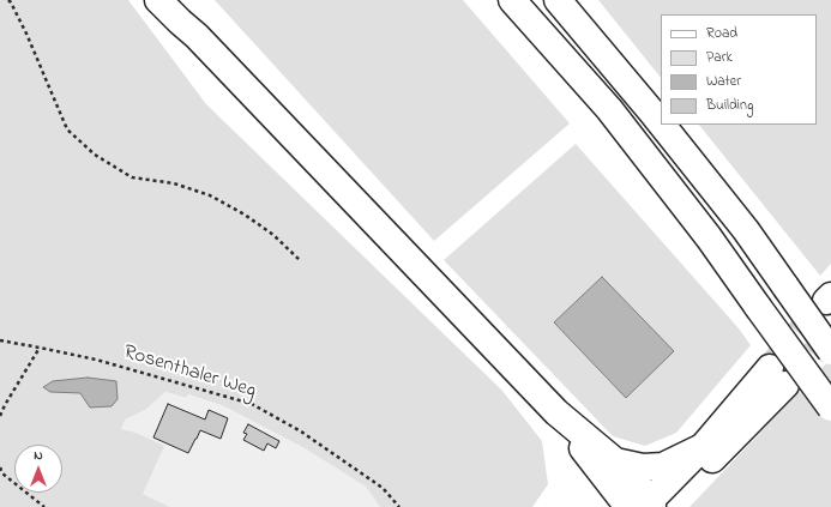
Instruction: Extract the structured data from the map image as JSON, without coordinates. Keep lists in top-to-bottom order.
{
  "streets": {
    "path": ["Rosenthaler Weg"]
  },
  "legend": [
    "Road",
    "Park",
    "Water",
    "Building"
  ],
  "north": "top"
}
